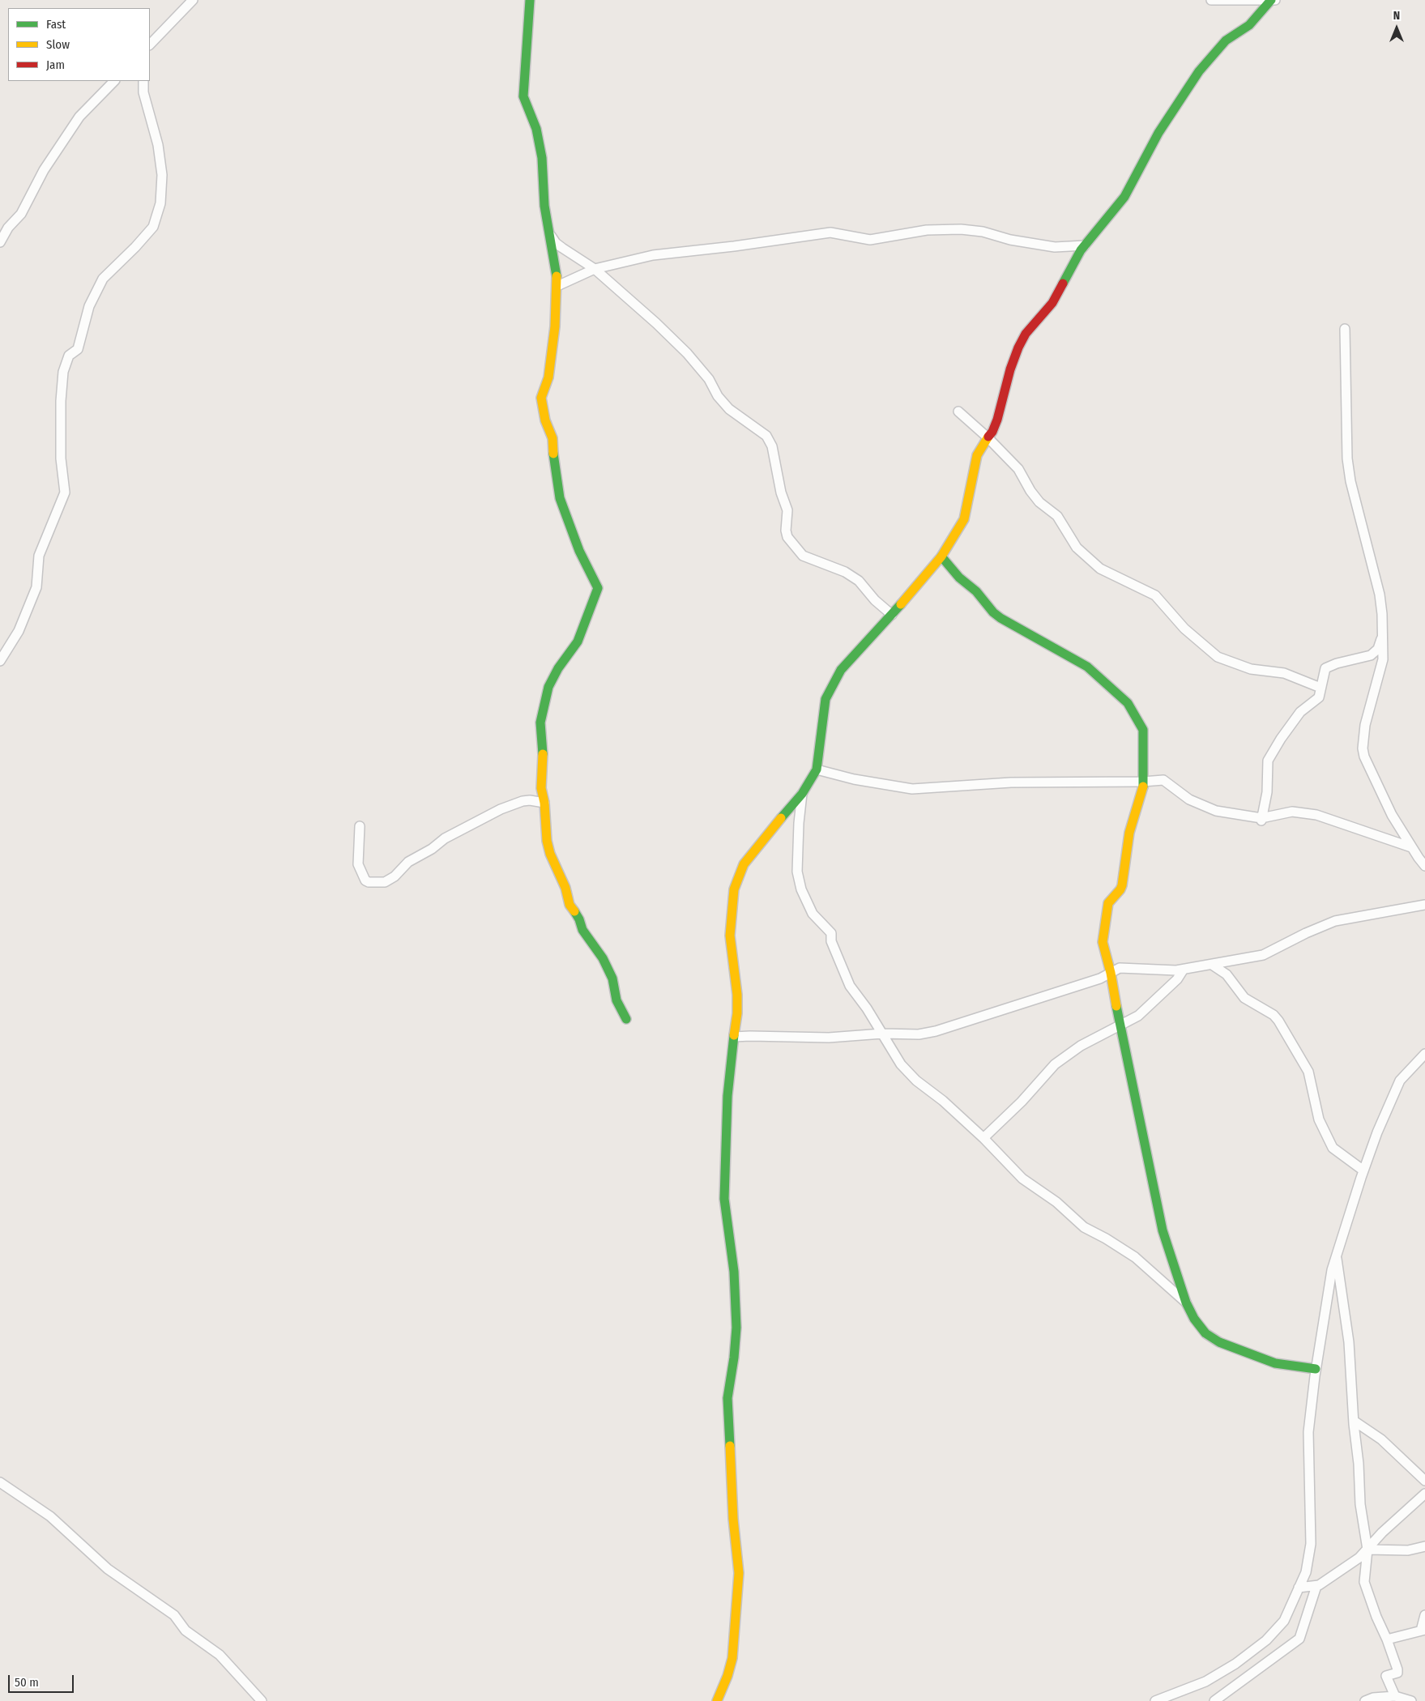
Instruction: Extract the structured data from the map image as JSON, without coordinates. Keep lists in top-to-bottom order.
{
  "legend": ["Fast", "Slow", "Jam"],
  "scale_bar": "50 m",
  "north": "top"
}
